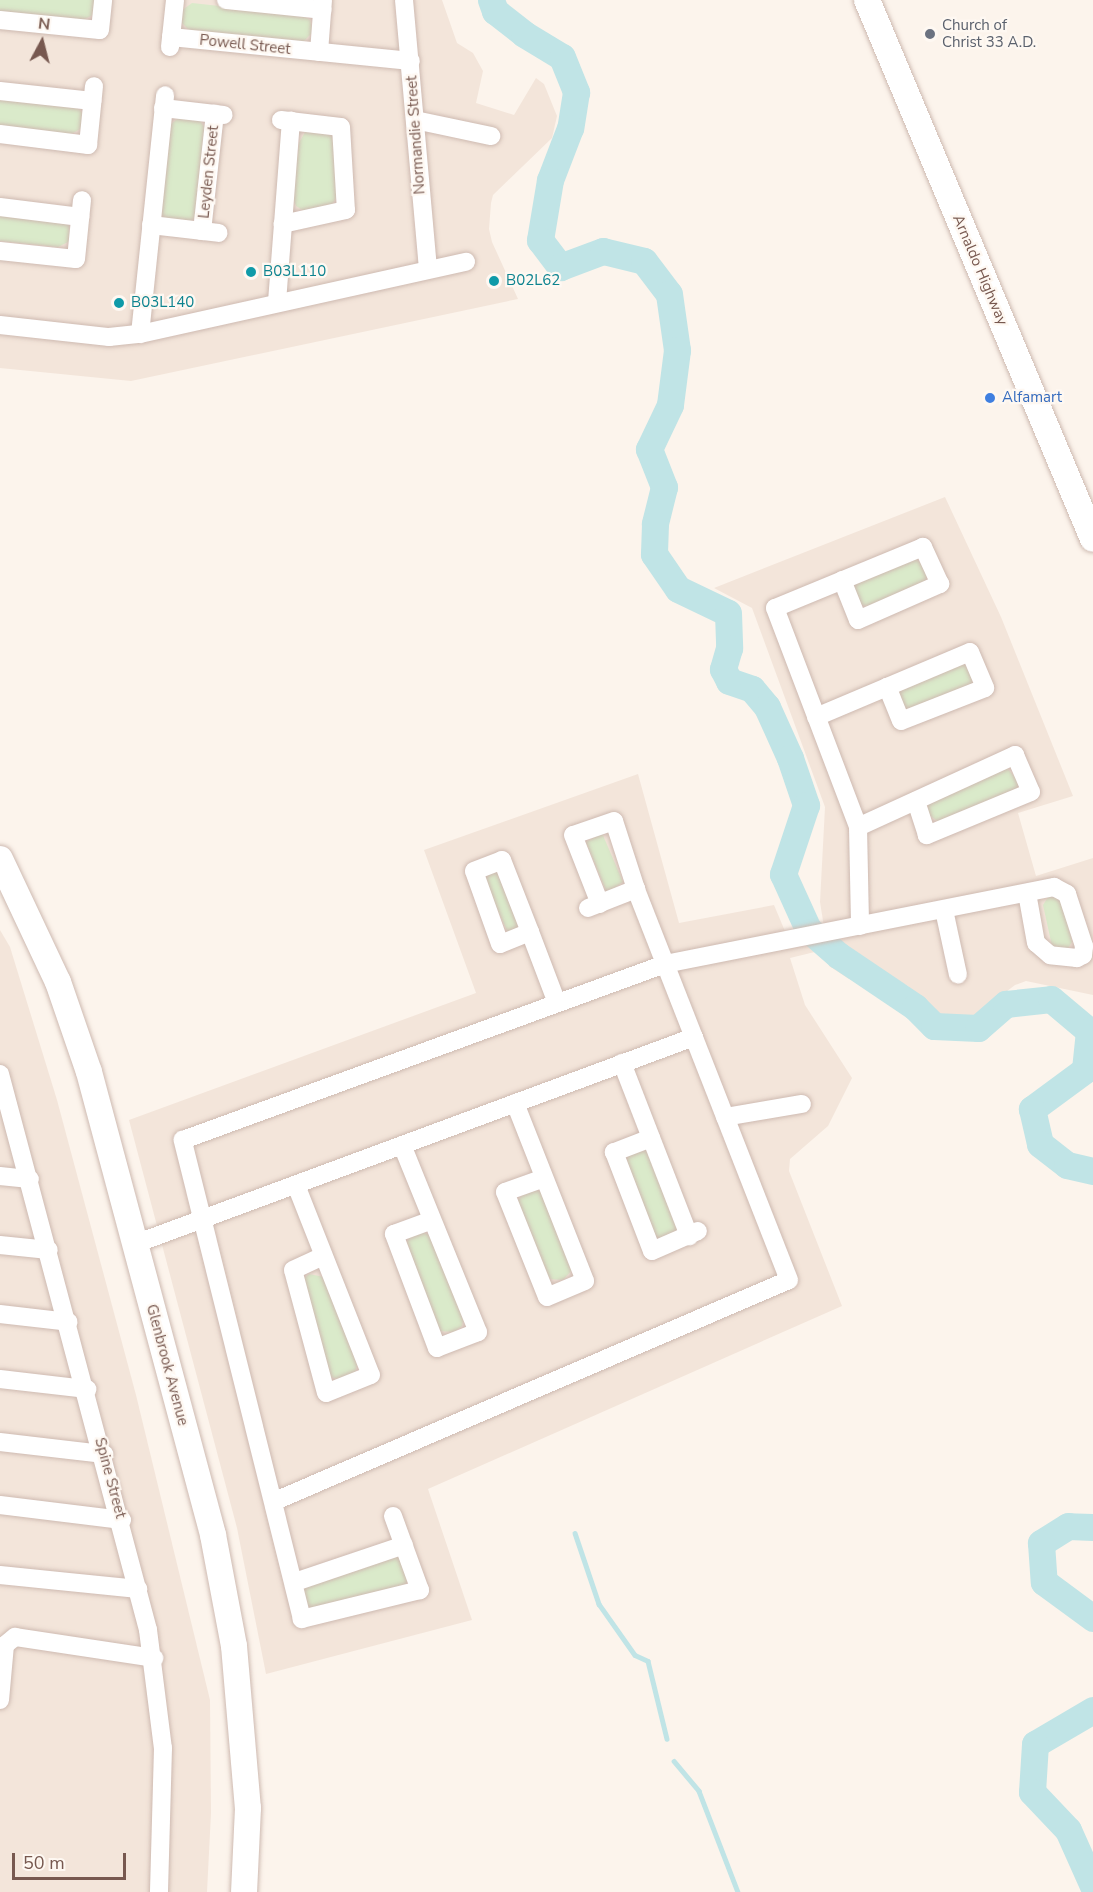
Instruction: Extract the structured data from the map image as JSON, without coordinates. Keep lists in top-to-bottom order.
{
  "streets": {
    "street": [
      "Powell Street",
      "Normandie Street",
      "Leyden Street",
      "Arnaldo Highway",
      "Glenbrook Avenue",
      "Spine Street"
    ]
  },
  "crossings": [
    ["Powell Street", "Normandie Street"]
  ],
  "places": [
    "Church of Christ 33 A.D.",
    "B03L110",
    "B02L62",
    "B03L140",
    "Alfamart"
  ],
  "scale_bar": "50 m",
  "north": "top"
}
